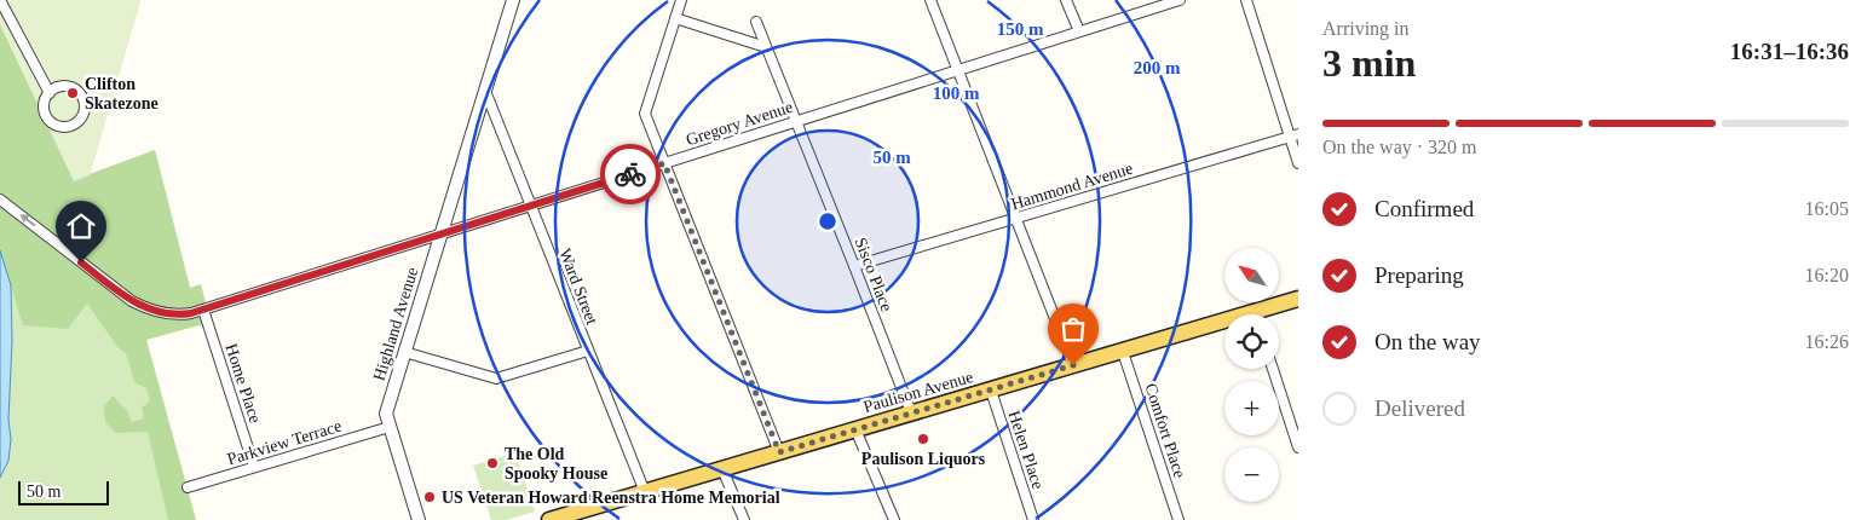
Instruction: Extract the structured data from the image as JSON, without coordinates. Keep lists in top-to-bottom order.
{
  "streets": {
    "main road": ["Paulison Avenue"],
    "street": [
      "Gregory Avenue",
      "Hammond Avenue",
      "Sisco Place",
      "Ward Street",
      "Highland Avenue",
      "Home Place",
      "Comfort Place",
      "Parkview Terrace",
      "Helen Place"
    ]
  },
  "crossings": [
    ["Gregory Avenue", "Sisco Place"],
    ["Gregory Avenue", "Ward Street"],
    ["Gregory Avenue", "Highland Avenue"],
    ["Gregory Avenue", "Home Place"],
    ["Hammond Avenue", "Sisco Place"],
    ["Sisco Place", "Paulison Avenue"],
    ["Ward Street", "Highland Avenue"],
    ["Ward Street", "Paulison Avenue"],
    ["Highland Avenue", "Parkview Terrace"],
    ["Home Place", "Parkview Terrace"],
    ["Paulison Avenue", "Comfort Place"],
    ["Paulison Avenue", "Helen Place"]
  ],
  "places": [
    "Clifton Skatezone",
    "Paulison Liquors",
    "The Old Spooky House",
    "US Veteran Howard Reenstra Home Memorial"
  ],
  "scale_bar": "50 m",
  "north": "top left",
  "page": {
    "heading": ["3 min", "Arriving in", "16:31–16:36"],
    "bar": "On the way · 320 m",
    "list": [
      ["Confirmed", "16:05"],
      ["Preparing", "16:20"],
      ["On the way", "16:26"],
      "Delivered"
    ],
    "map_buttons": ["+", "−"],
    "scale": "50 m"
  },
  "rings": [
    "150 m",
    "200 m",
    "100 m",
    "50 m"
  ]
}
